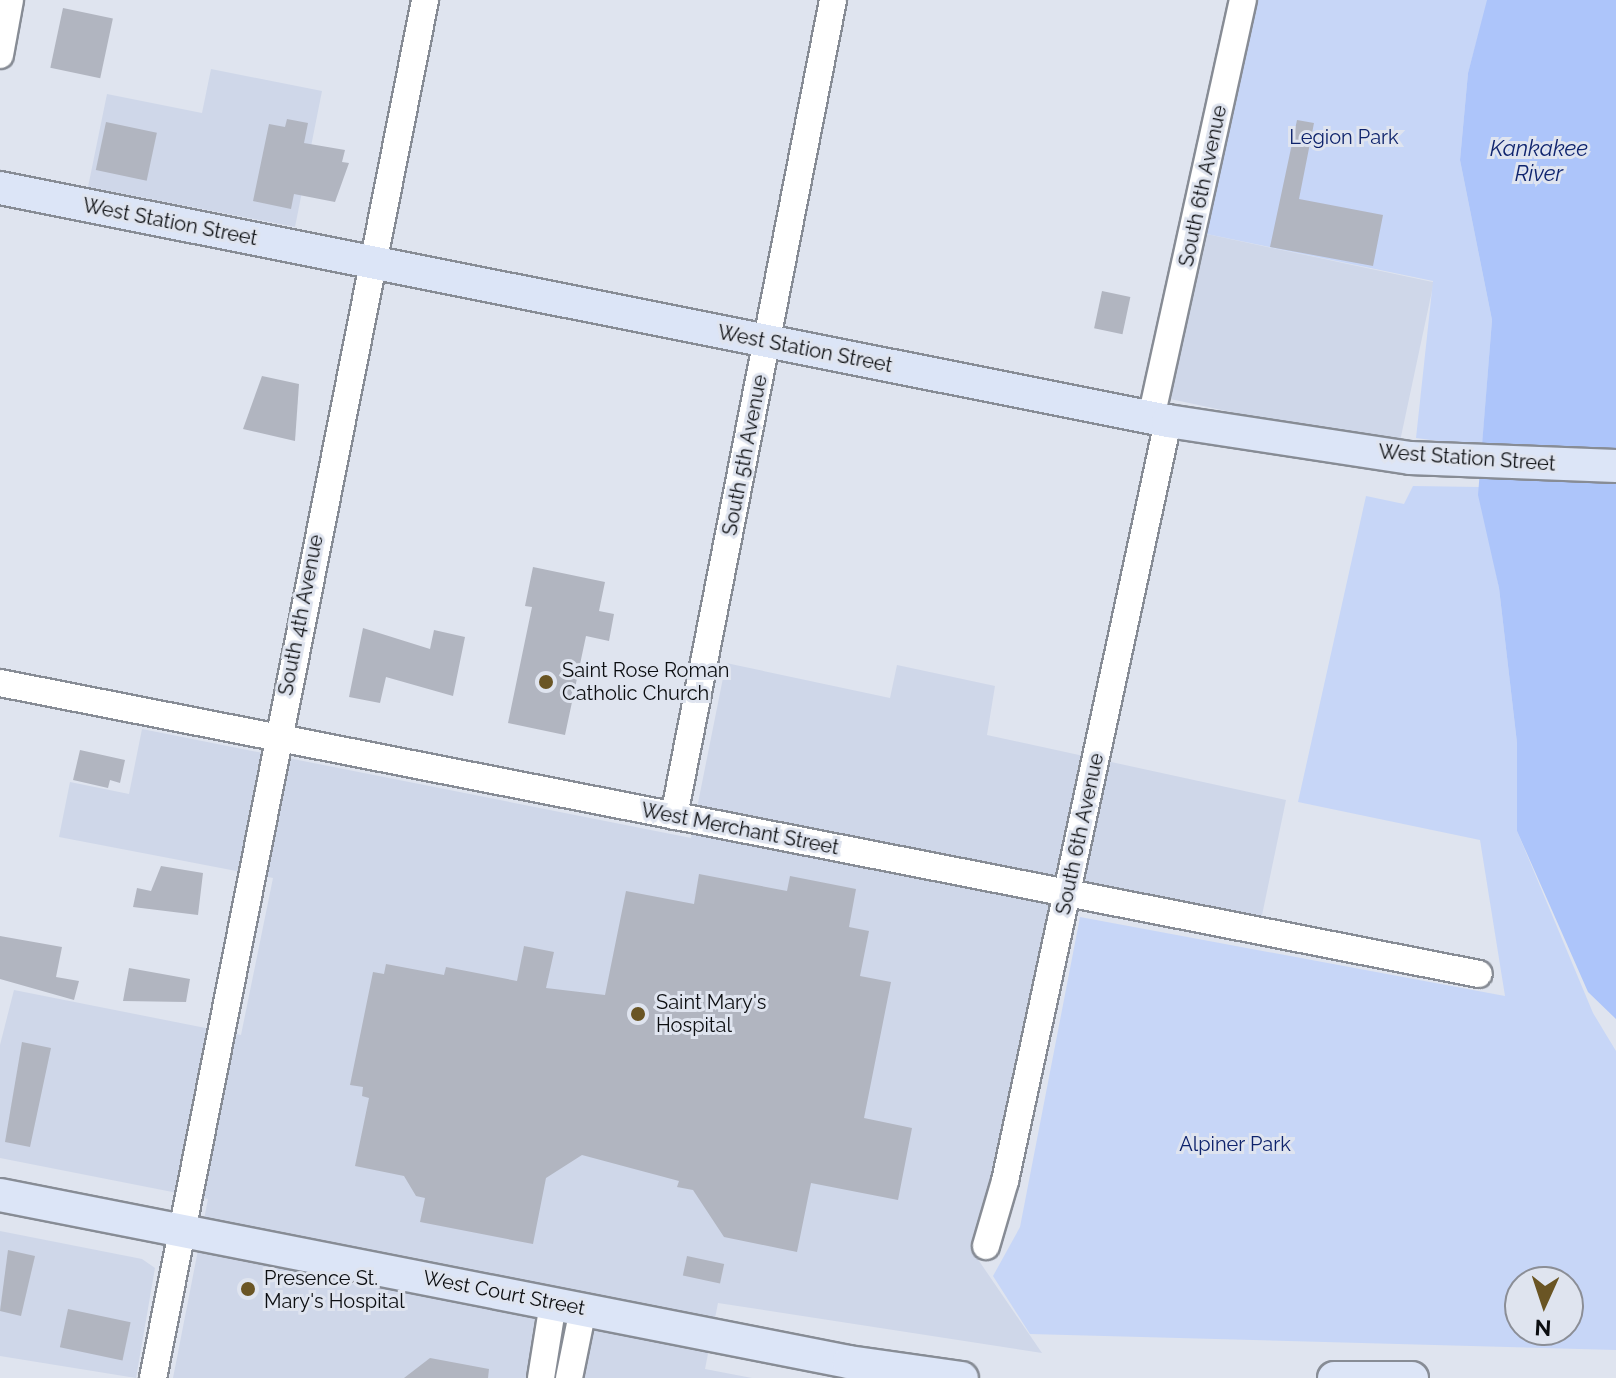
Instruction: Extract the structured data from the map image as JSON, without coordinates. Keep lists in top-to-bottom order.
{
  "streets": {
    "main road": ["West Station Street", "West Court Street"],
    "street": [
      "South 6th Avenue",
      "South 5th Avenue",
      "South 4th Avenue",
      "West Merchant Street"
    ]
  },
  "crossings": [
    ["South 6th Avenue", "West Station Street"],
    ["South 6th Avenue", "West Merchant Street"],
    ["West Station Street", "South 5th Avenue"],
    ["West Station Street", "South 4th Avenue"],
    ["South 5th Avenue", "West Merchant Street"],
    ["South 4th Avenue", "West Merchant Street"],
    ["South 4th Avenue", "West Court Street"]
  ],
  "water": ["Kankakee River"],
  "parks": ["Legion Park", "Alpiner Park"],
  "places": ["Saint Rose Roman Catholic Church", "Saint Mary's Hospital", "Presence St. Mary's Hospital"],
  "north": "bottom"
}
